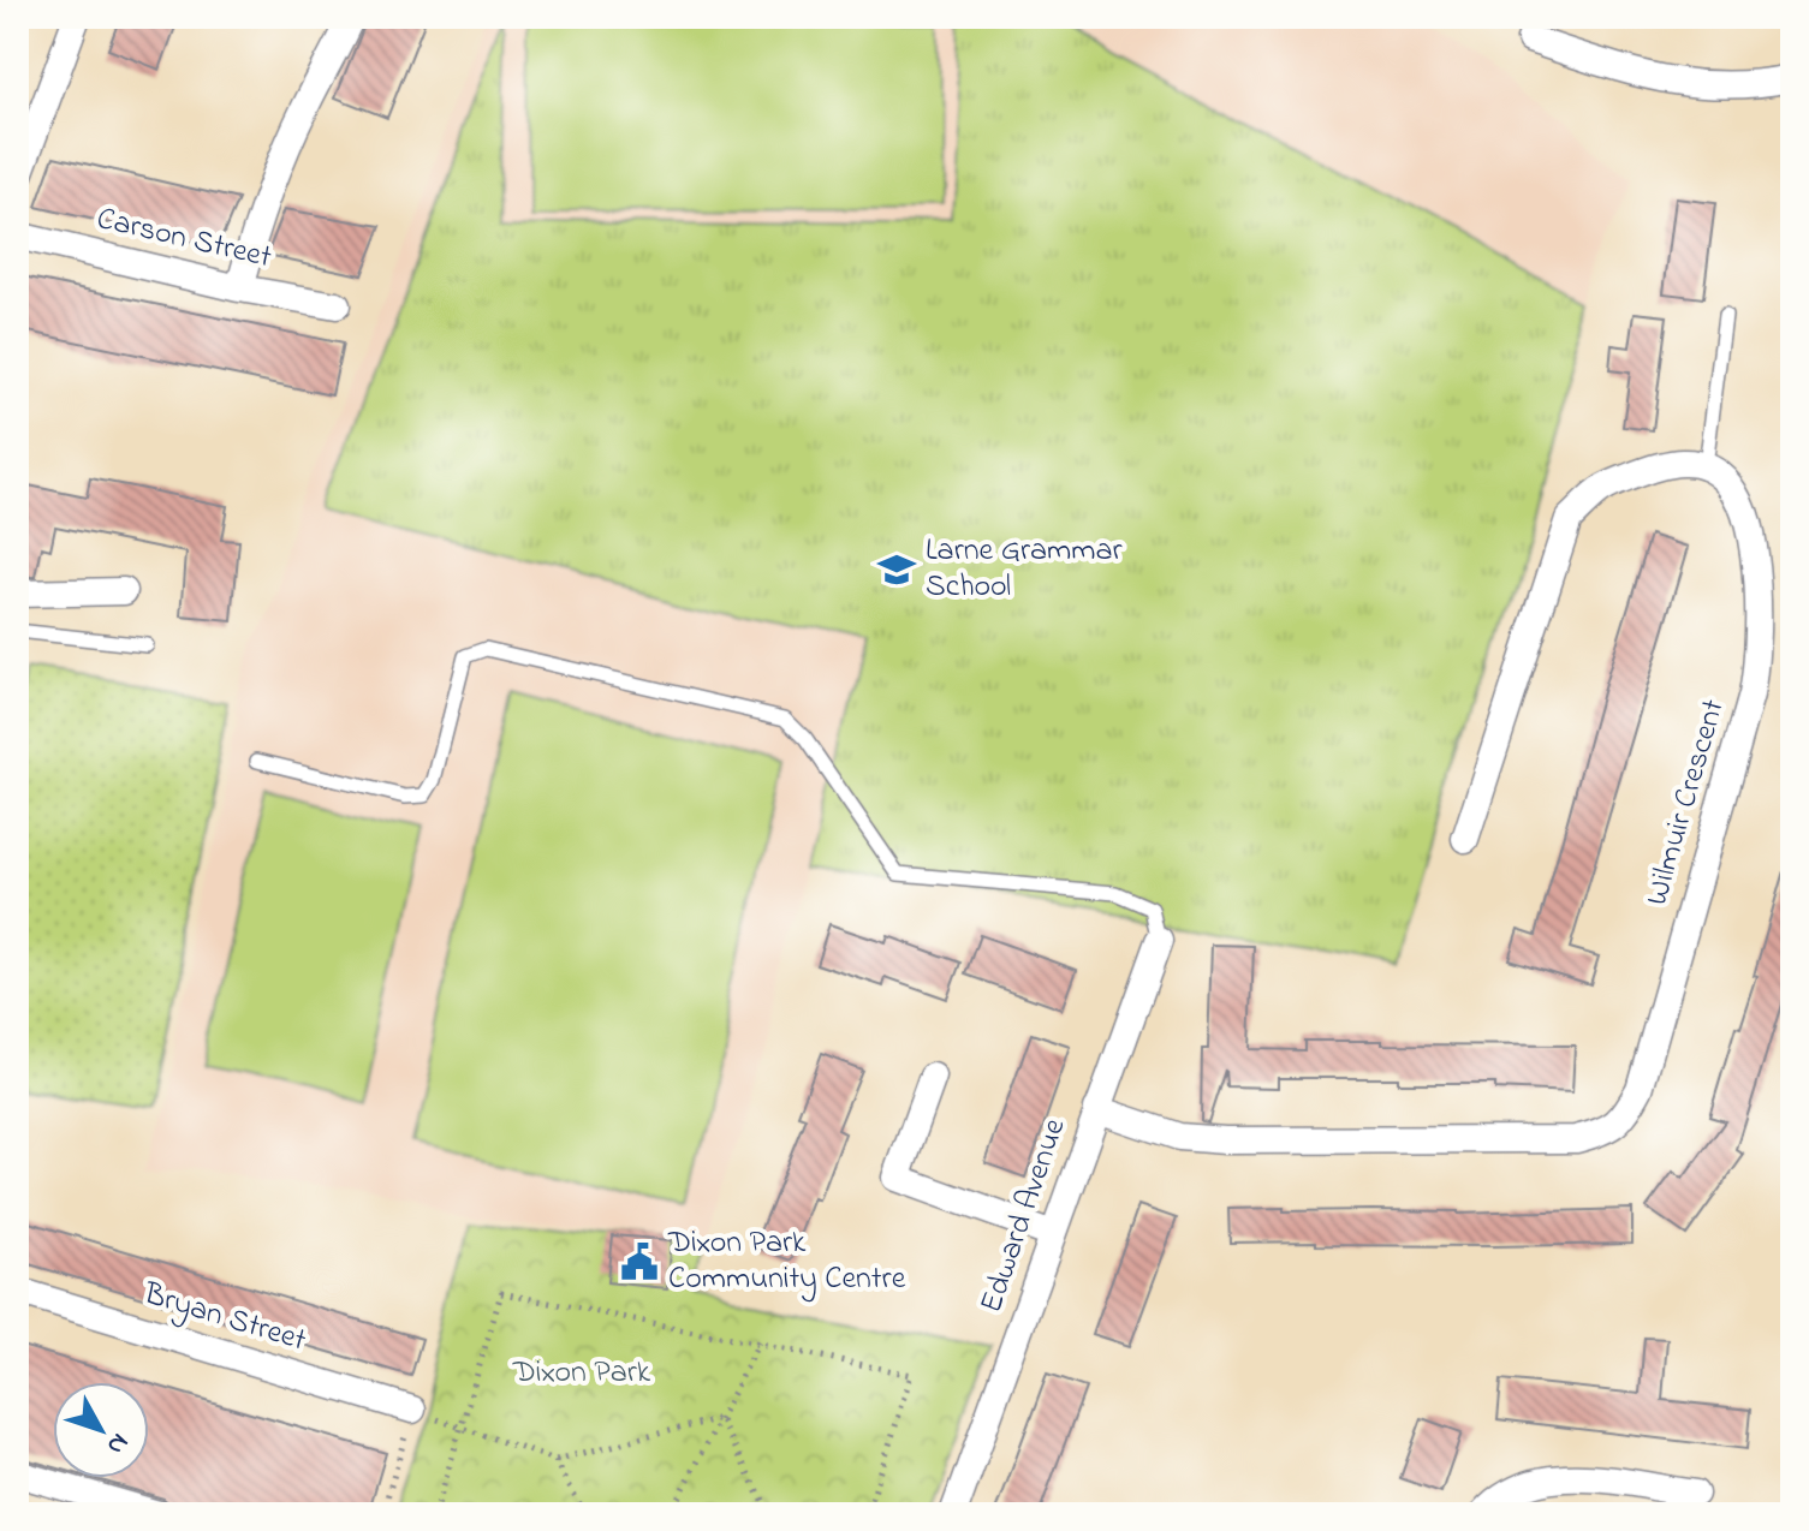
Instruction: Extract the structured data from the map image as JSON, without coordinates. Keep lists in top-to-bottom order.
{
  "streets": {
    "street": [
      "Carson Street",
      "Wilmuir Crescent",
      "Edward Avenue",
      "Bryan Street"
    ]
  },
  "crossings": [
    ["Wilmuir Crescent", "Edward Avenue"]
  ],
  "parks": ["Dixon Park"],
  "places": {
    "school or university": ["Larne Grammar School"],
    "public building": ["Dixon Park Community Centre"]
  },
  "north": "bottom right"
}
